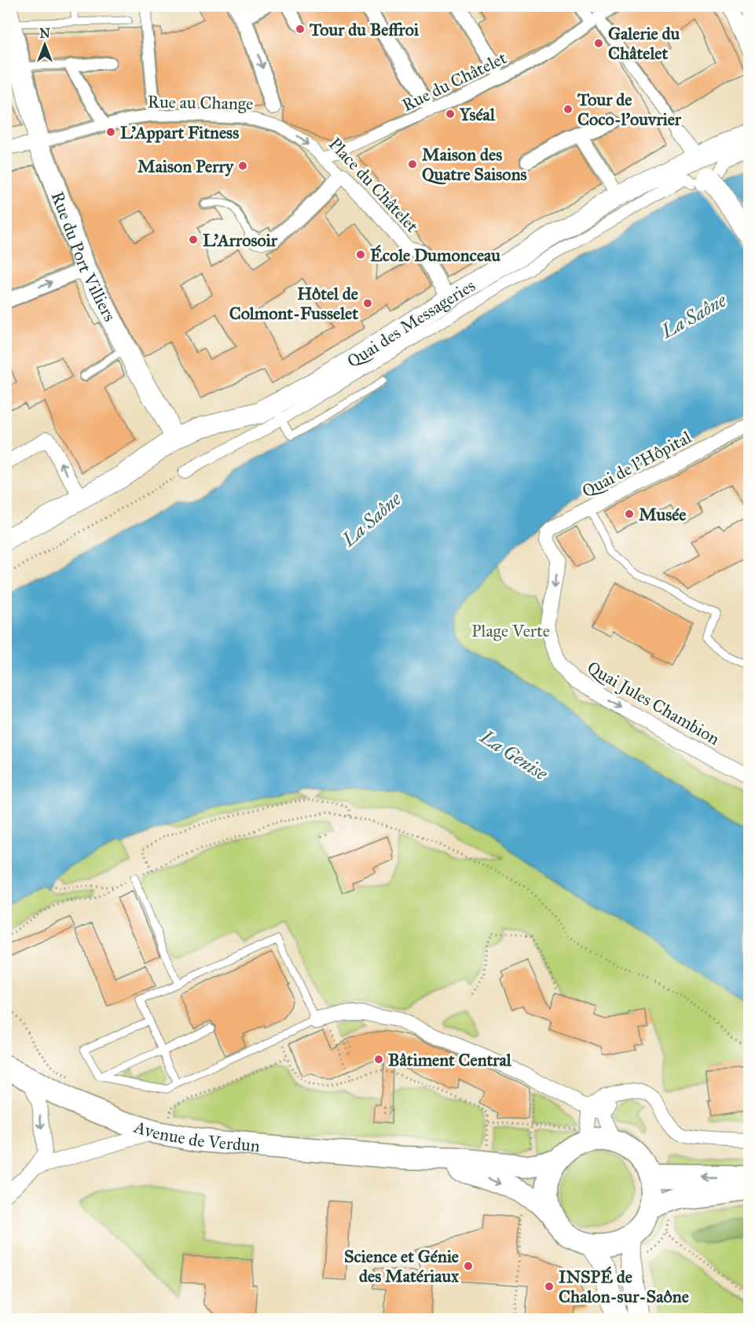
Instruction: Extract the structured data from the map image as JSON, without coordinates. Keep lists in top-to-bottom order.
{
  "streets": {
    "main road": ["Rue du Port Villiers", "Quai des Messageries", "Avenue de Verdun"],
    "street": [
      "Rue du Châtelet",
      "Rue au Change",
      "Place du Châtelet",
      "Quai de l'Hôpital",
      "Quai Jules Chambion"
    ]
  },
  "crossings": [
    ["Rue du Châtelet", "Place du Châtelet"],
    ["Rue au Change", "Place du Châtelet"],
    ["Rue au Change", "Rue du Port Villiers"],
    ["Place du Châtelet", "Quai des Messageries"],
    ["Rue du Port Villiers", "Quai des Messageries"],
    ["Quai de l'Hôpital", "Quai Jules Chambion"]
  ],
  "one_way": ["Quai Jules Chambion"],
  "water": ["La Saône", "La Genise"],
  "parks": ["Plage Verte"],
  "places": [
    "Tour du Beffroi",
    "Galerie du Châtelet",
    "Tour de Coco-l'ouvrier",
    "Yséal",
    "L'Appart Fitness",
    "Maison des Quatre Saisons",
    "Maison Perry",
    "L'Arrosoir",
    "École Dumonceau",
    "Hôtel de Colmont-Fusselet",
    "Musée",
    "Bâtiment Central",
    "Science et Génie des Matériaux",
    "INSPÉ de Chalon-sur-Saône"
  ],
  "north": "top"
}
